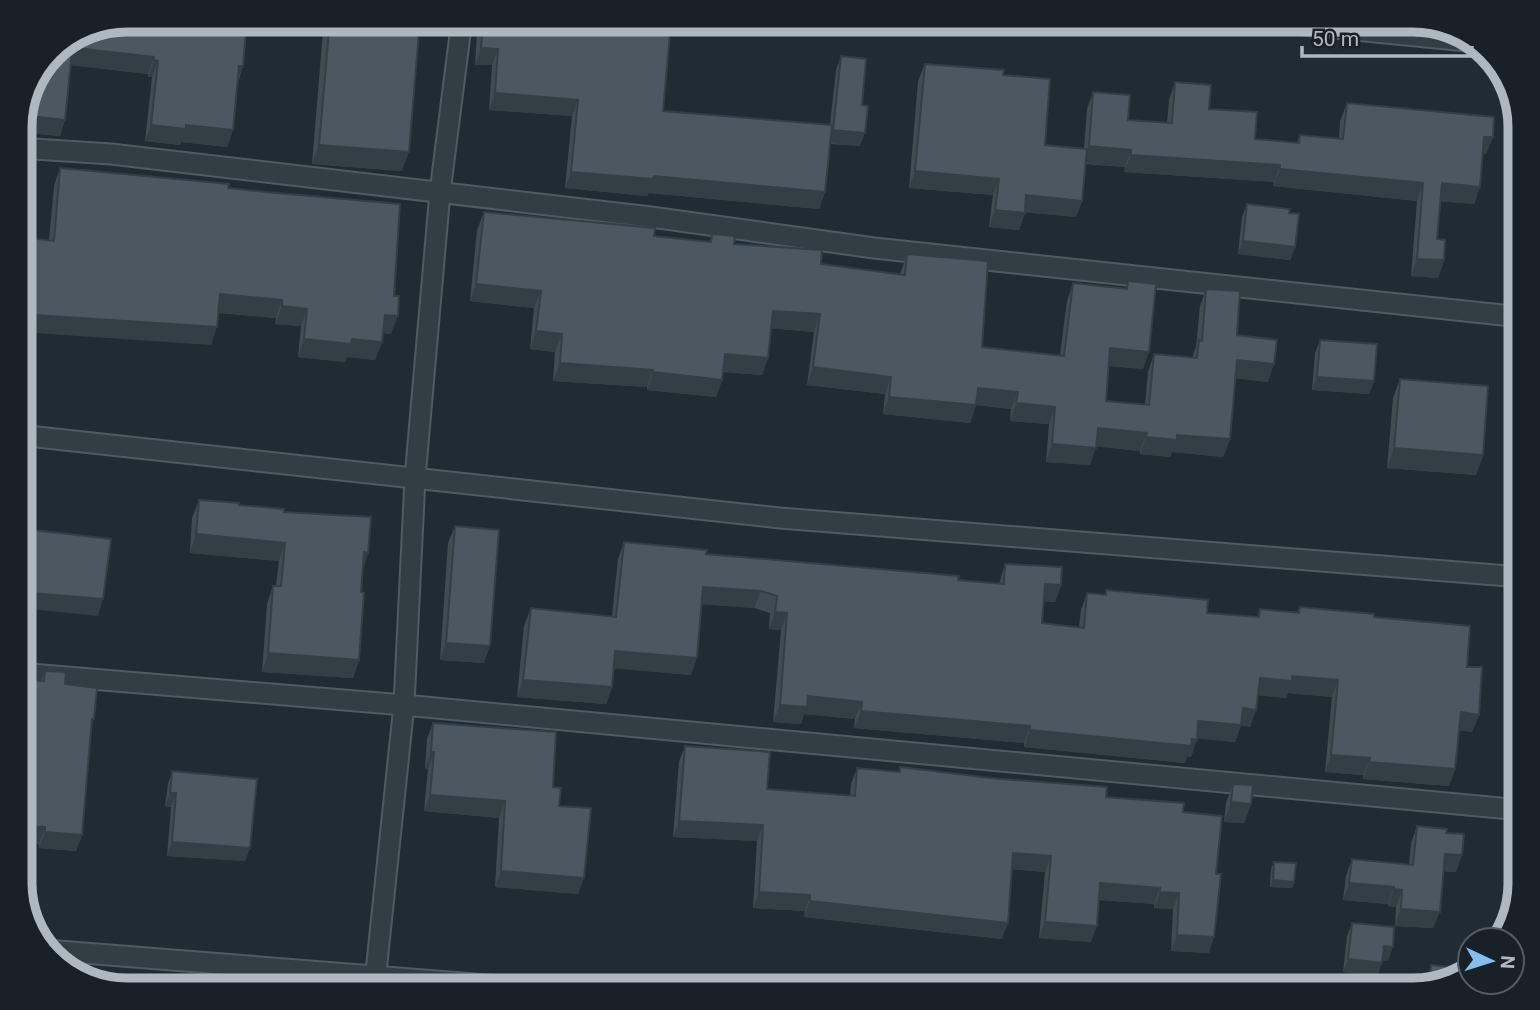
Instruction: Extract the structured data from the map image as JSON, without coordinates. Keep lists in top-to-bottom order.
{
  "scale_bar": "50 m",
  "north": "right"
}
